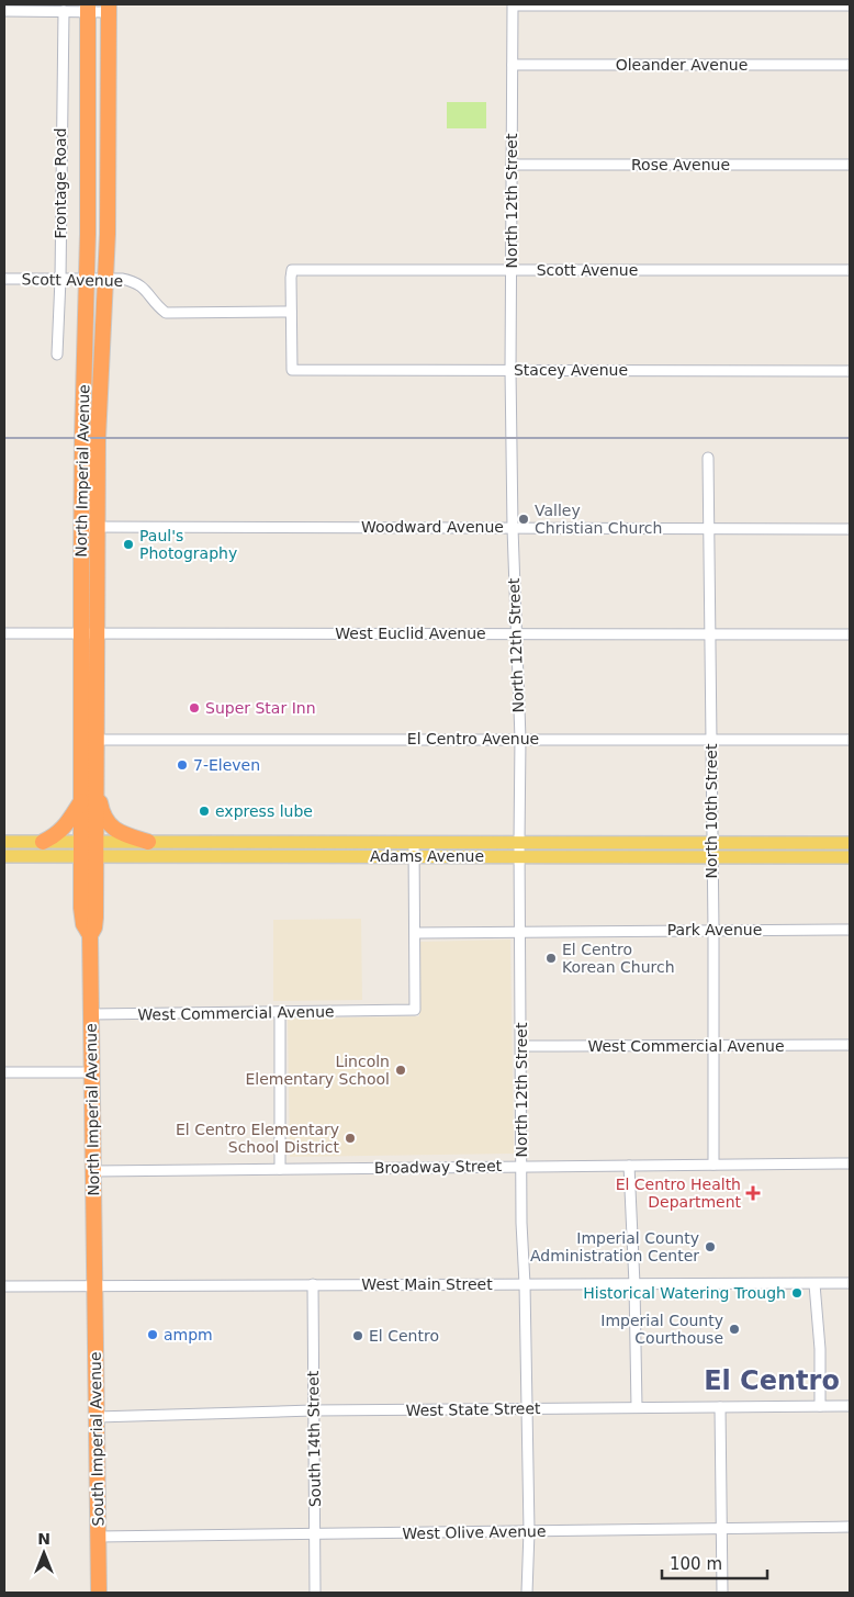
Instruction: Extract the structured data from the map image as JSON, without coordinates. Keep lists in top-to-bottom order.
{
  "streets": {
    "highway": ["North Imperial Avenue", "South Imperial Avenue"],
    "main road": ["Adams Avenue"],
    "street": [
      "Oleander Avenue",
      "Rose Avenue",
      "Frontage Road",
      "North 12th Street",
      "Scott Avenue",
      "Stacey Avenue",
      "Woodward Avenue",
      "West Euclid Avenue",
      "El Centro Avenue",
      "North 10th Street",
      "Park Avenue",
      "West Commercial Avenue",
      "Broadway Street",
      "West Main Street",
      "West State Street",
      "South 14th Street",
      "West Olive Avenue"
    ]
  },
  "crossings": [
    ["Oleander Avenue", "North 12th Street"],
    ["Rose Avenue", "North 12th Street"],
    ["Frontage Road", "Scott Avenue"],
    ["North 12th Street", "Scott Avenue"],
    ["North 12th Street", "Stacey Avenue"],
    ["North 12th Street", "Woodward Avenue"],
    ["North 12th Street", "West Euclid Avenue"],
    ["North 12th Street", "El Centro Avenue"],
    ["North 12th Street", "Adams Avenue"],
    ["North 12th Street", "Park Avenue"],
    ["North 12th Street", "West Commercial Avenue"],
    ["North 12th Street", "Broadway Street"],
    ["North 12th Street", "West Main Street"],
    ["North 12th Street", "West State Street"],
    ["North 12th Street", "West Olive Avenue"],
    ["Scott Avenue", "Stacey Avenue"],
    ["Scott Avenue", "North Imperial Avenue"],
    ["North Imperial Avenue", "Woodward Avenue"],
    ["North Imperial Avenue", "West Euclid Avenue"],
    ["North Imperial Avenue", "El Centro Avenue"],
    ["North Imperial Avenue", "Adams Avenue"],
    ["North Imperial Avenue", "West Commercial Avenue"],
    ["North Imperial Avenue", "Broadway Street"],
    ["North Imperial Avenue", "West Main Street"],
    ["North Imperial Avenue", "South Imperial Avenue"],
    ["Woodward Avenue", "North 10th Street"],
    ["West Euclid Avenue", "North 10th Street"],
    ["El Centro Avenue", "North 10th Street"],
    ["North 10th Street", "Adams Avenue"],
    ["North 10th Street", "Park Avenue"],
    ["North 10th Street", "West Commercial Avenue"],
    ["North 10th Street", "Broadway Street"],
    ["Park Avenue", "West Commercial Avenue"],
    ["West Main Street", "South Imperial Avenue"],
    ["West Main Street", "South 14th Street"],
    ["West State Street", "South Imperial Avenue"],
    ["West State Street", "South 14th Street"],
    ["South Imperial Avenue", "West Olive Avenue"],
    ["South 14th Street", "West Olive Avenue"]
  ],
  "districts": ["El Centro"],
  "places": {
    "other": [
      "Valley Christian Church",
      "Paul's Photography",
      "Super Star Inn",
      "7-Eleven",
      "express lube",
      "El Centro Korean Church",
      "Lincoln Elementary School",
      "El Centro Elementary School District",
      "Imperial County Administration Center",
      "Historical Watering Trough",
      "Imperial County Courthouse",
      "ampm",
      "El Centro"
    ],
    "health": ["El Centro Health Department"]
  },
  "scale_bar": "100 m",
  "north": "top"
}
